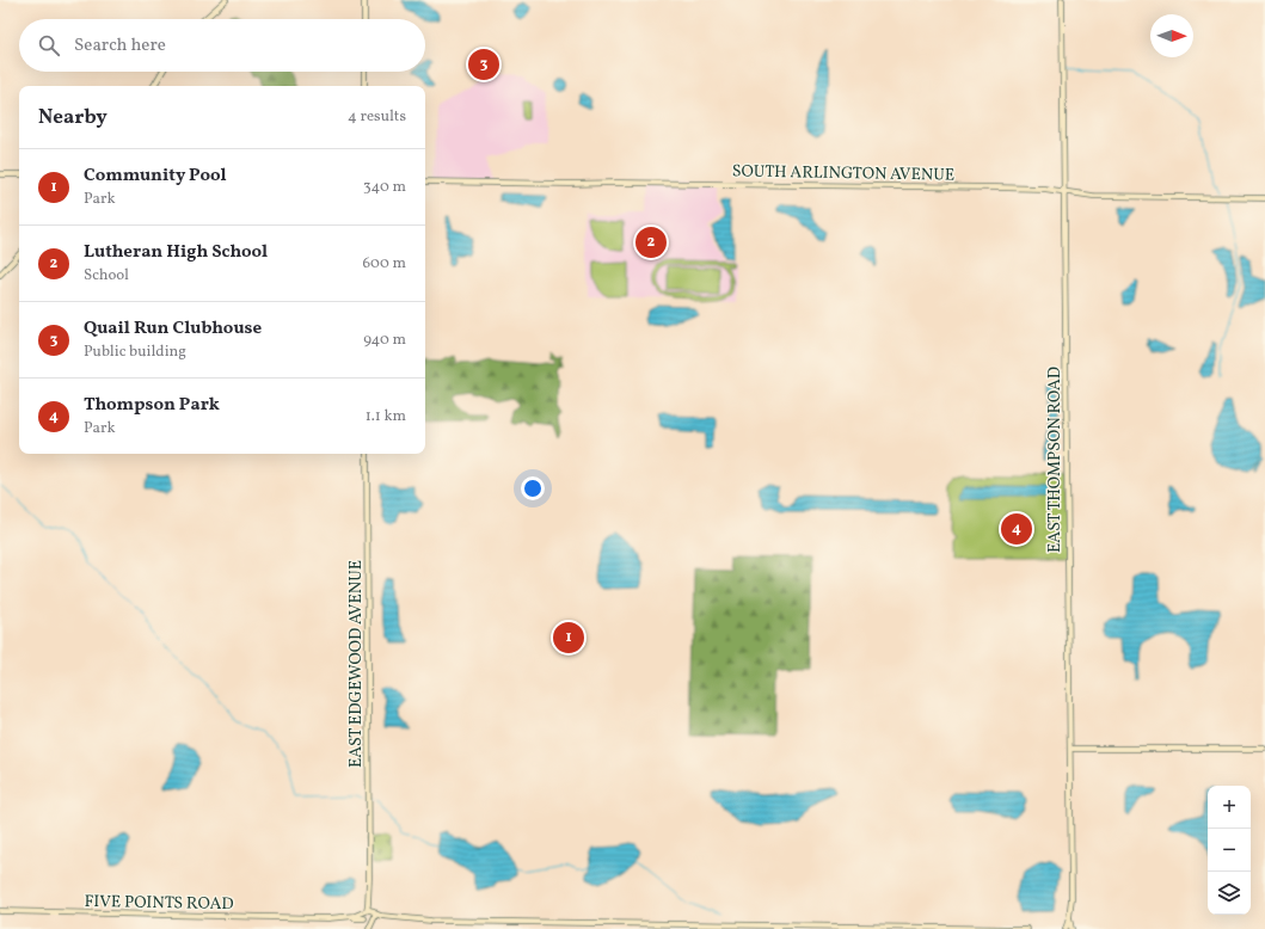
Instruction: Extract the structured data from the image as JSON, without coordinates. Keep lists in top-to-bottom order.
{
  "streets": {
    "main road": [
      "SOUTH ARLINGTON AVENUE",
      "EAST THOMPSON ROAD",
      "EAST EDGEWOOD AVENUE",
      "FIVE POINTS ROAD"
    ]
  },
  "crossings": [
    ["SOUTH ARLINGTON AVENUE", "EAST THOMPSON ROAD"],
    ["EAST EDGEWOOD AVENUE", "FIVE POINTS ROAD"]
  ],
  "north": "right",
  "page": {
    "search": "Search here",
    "pins": [
      "3",
      "2",
      "4",
      "1"
    ],
    "heading": ["Nearby", "4 results"],
    "list": [
      {
        "mark": "1",
        "name": "Community Pool",
        "note": "Park",
        "value": "340 m"
      },
      {
        "mark": "2",
        "name": "Lutheran High School",
        "note": "School",
        "value": "600 m"
      },
      {
        "mark": "3",
        "name": "Quail Run Clubhouse",
        "note": "Public building",
        "value": "940 m"
      },
      {
        "mark": "4",
        "name": "Thompson Park",
        "note": "Park",
        "value": "1.1 km"
      }
    ],
    "map_buttons": ["+", "−"]
  }
}
